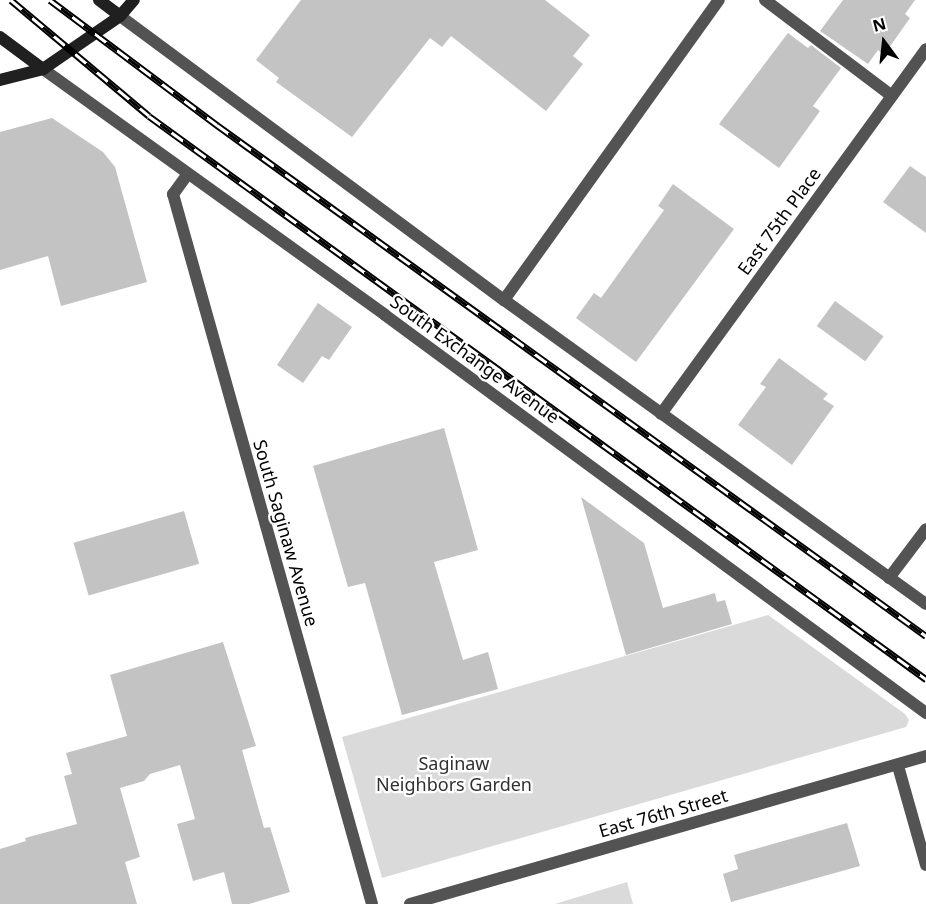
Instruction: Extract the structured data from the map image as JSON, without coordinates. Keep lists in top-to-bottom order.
{
  "streets": {
    "main road": ["South Exchange Avenue"],
    "street": ["East 75th Place", "South Saginaw Avenue", "East 76th Street"]
  },
  "crossings": [
    ["South Exchange Avenue", "South Saginaw Avenue"]
  ],
  "parks": ["Saginaw Neighbors Garden"],
  "north": "top"
}
